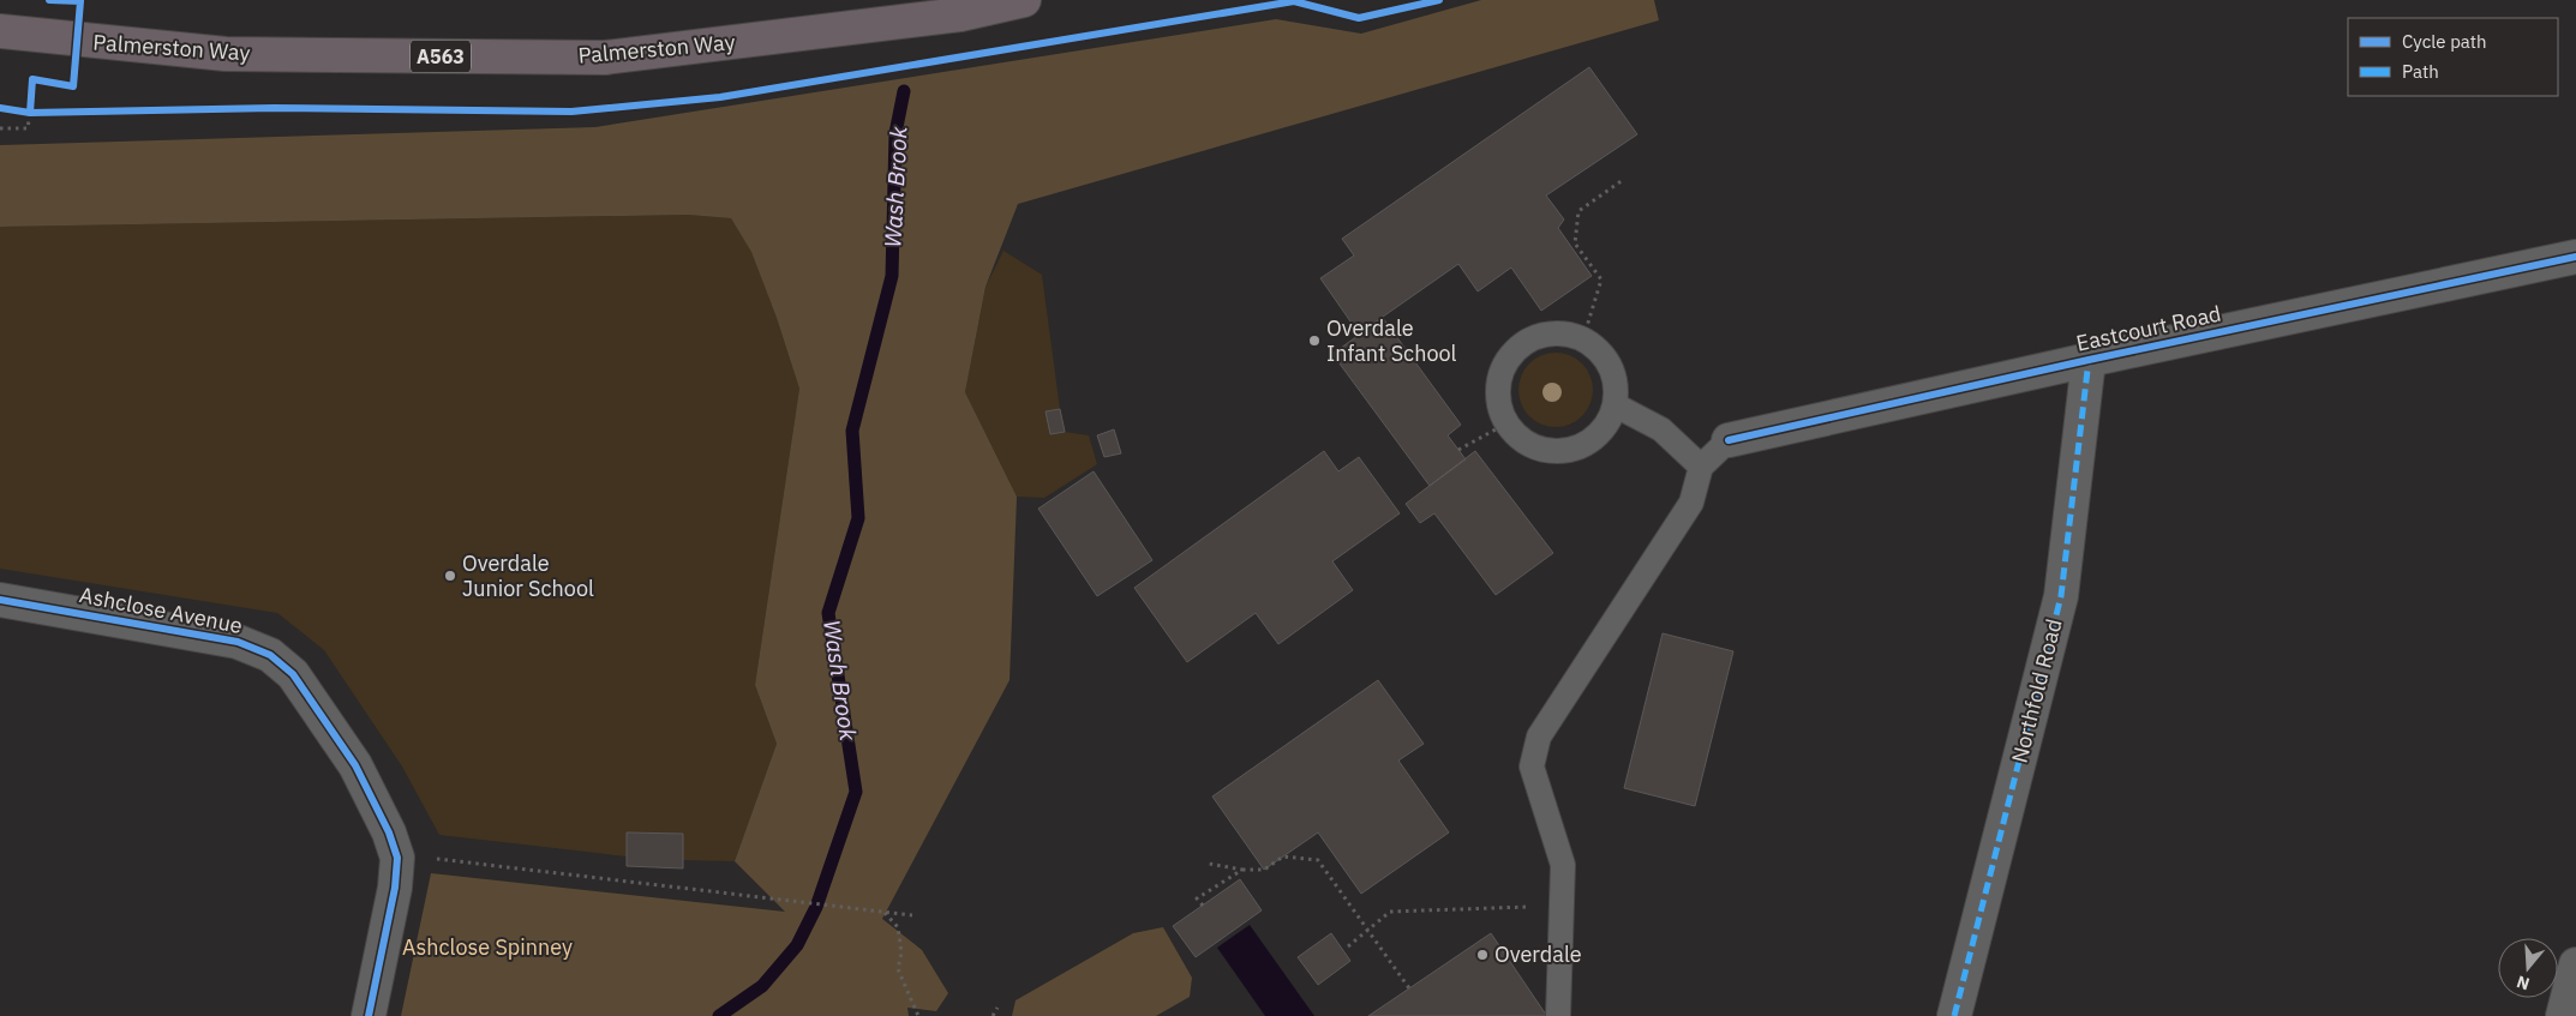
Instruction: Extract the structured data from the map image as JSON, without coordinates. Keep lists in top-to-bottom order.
{
  "streets": {
    "highway": ["Palmerston Way", "A563"],
    "street": ["Eastcourt Road", "Ashclose Avenue", "Northfold Road"]
  },
  "crossings": [
    ["Eastcourt Road", "Northfold Road"]
  ],
  "water": ["Wash Brook"],
  "parks": ["Ashclose Spinney"],
  "places": ["Overdale Infant School", "Overdale Junior School", "Overdale"],
  "legend": ["Cycle path", "Path"],
  "north": "bottom"
}
